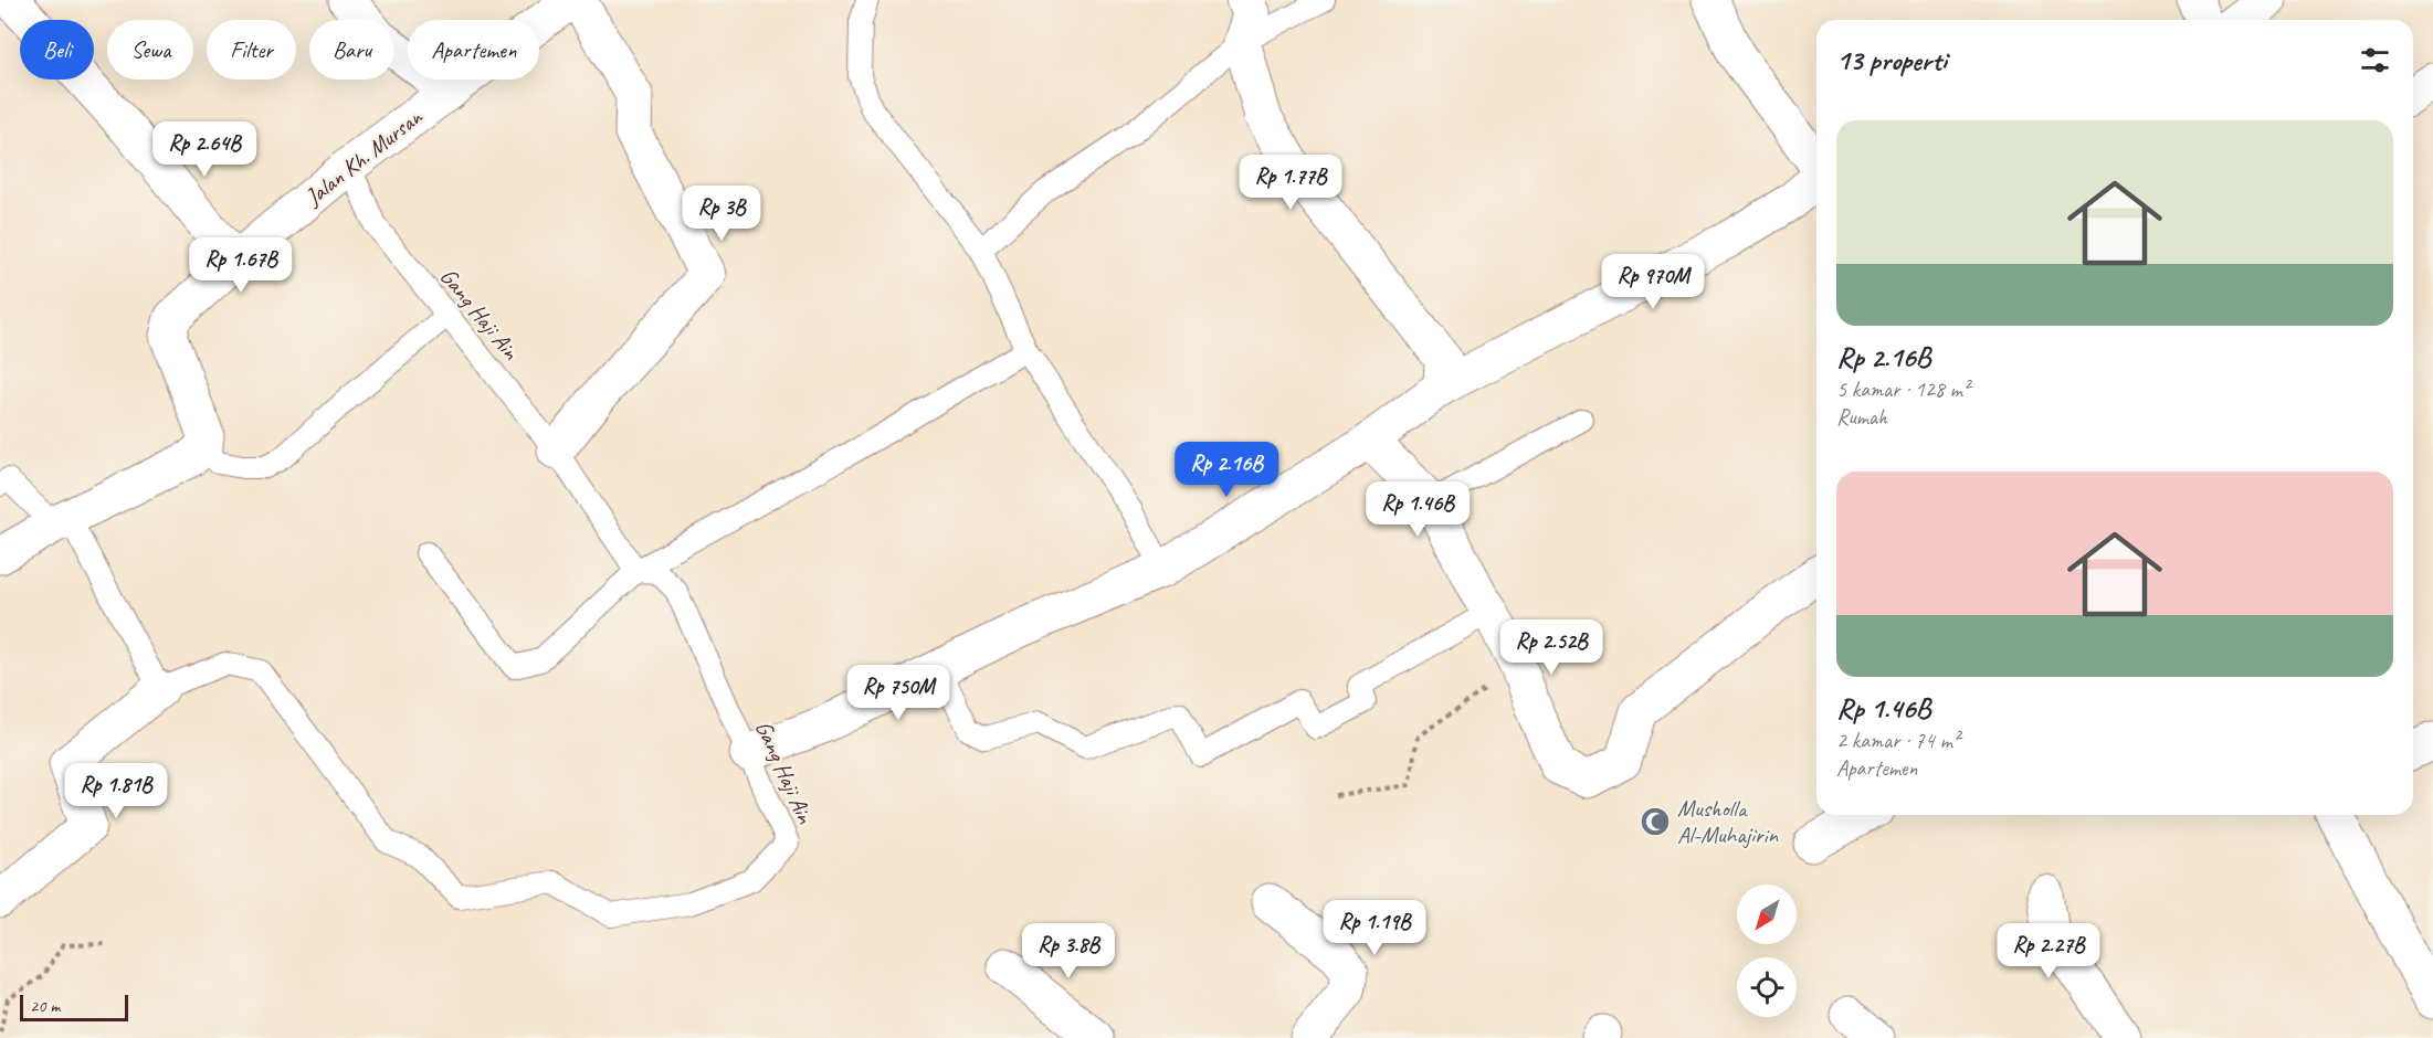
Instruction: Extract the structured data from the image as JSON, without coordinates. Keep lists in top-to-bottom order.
{
  "streets": {
    "street": ["Jalan Kh. Mursan"],
    "lane": ["Gang Haji Ain"]
  },
  "crossings": [
    ["Jalan Kh. Mursan", "Gang Haji Ain"]
  ],
  "places": {
    "mosque": ["Musholla Al-Muhajirin"]
  },
  "scale_bar": "20 m",
  "north": "bottom left",
  "page": {
    "chip": [
      "Beli",
      "Sewa",
      "Filter",
      "Baru",
      "Apartemen"
    ],
    "heading": "13 properti",
    "list": [
      {
        "name": "Rp 2.16B",
        "note": "5 kamar · 128 m² · Rumah"
      },
      {
        "name": "Rp 1.46B",
        "note": "2 kamar · 74 m² · Apartemen"
      }
    ],
    "price": [
      "Rp 2.64B",
      "Rp 1.77B",
      "Rp 3B",
      "Rp 1.67B",
      "Rp 970M",
      "Rp 2.16B",
      "Rp 1.46B",
      "Rp 2.52B",
      "Rp 750M",
      "Rp 1.81B",
      "Rp 1.19B",
      "Rp 3.8B",
      "Rp 2.27B"
    ],
    "scale": "20 m"
  }
}
